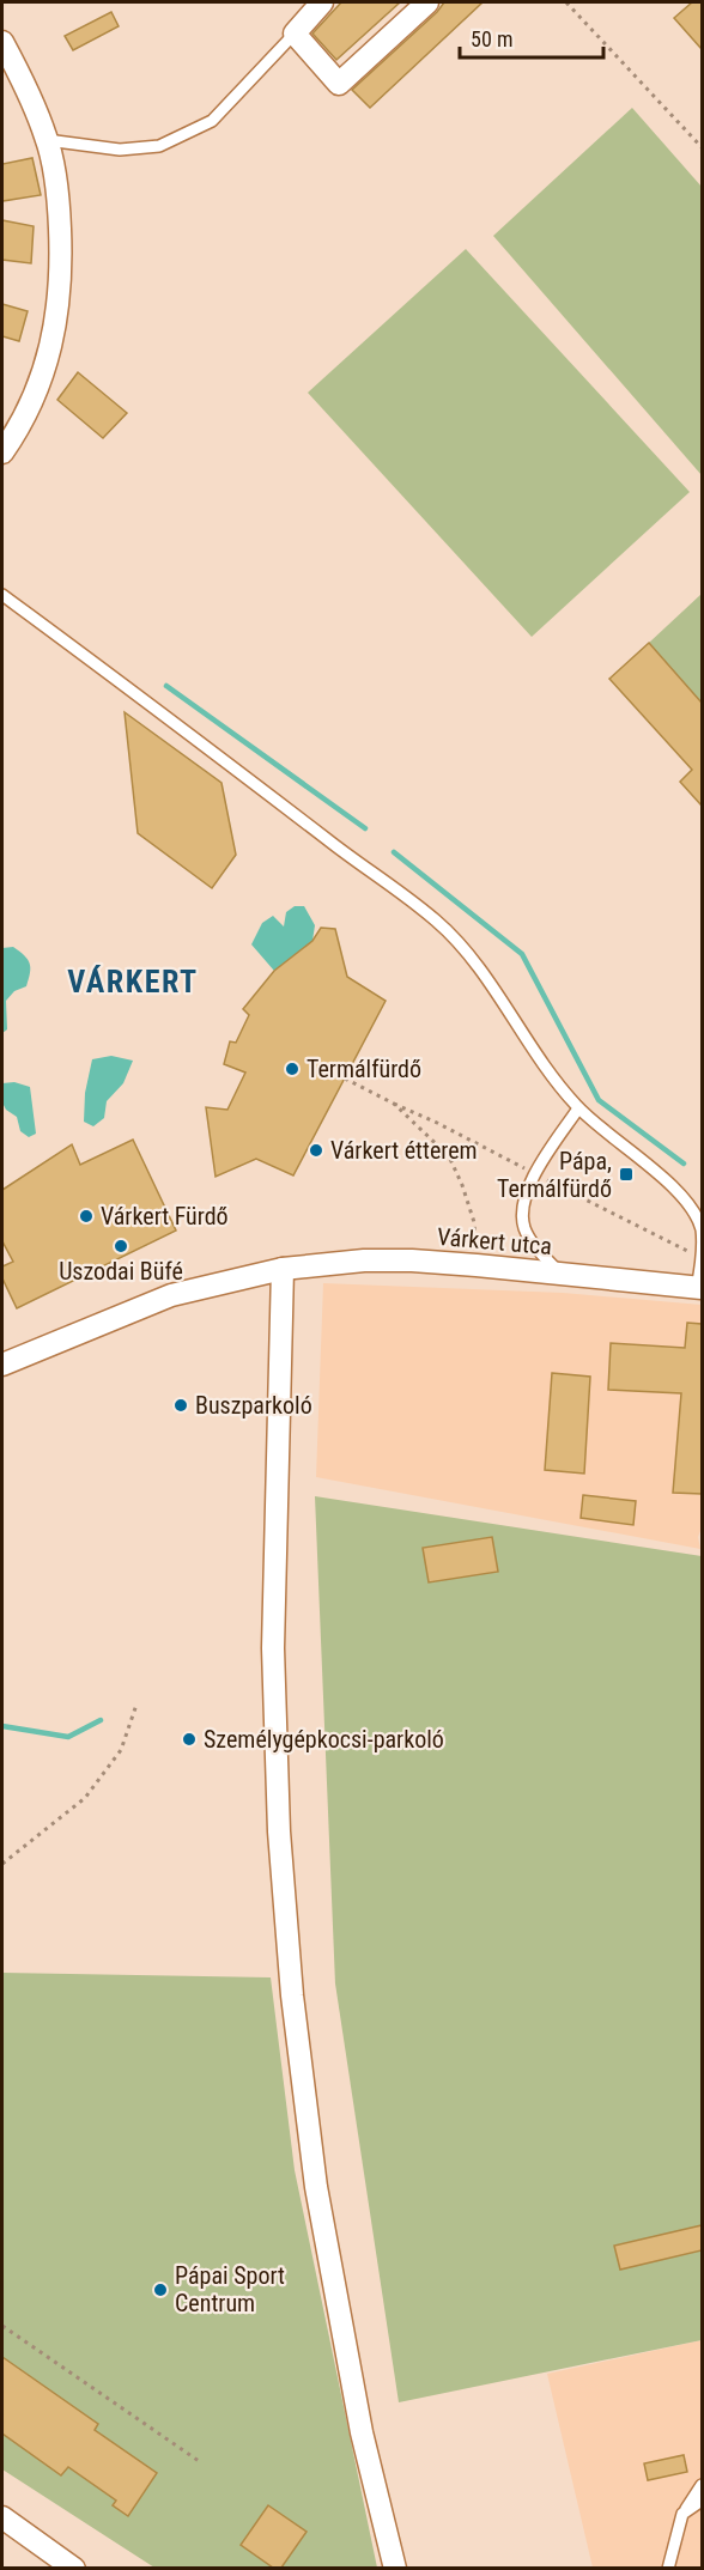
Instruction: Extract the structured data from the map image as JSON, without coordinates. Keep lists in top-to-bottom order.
{
  "streets": {
    "street": ["Várkert utca"]
  },
  "districts": ["VÁRKERT"],
  "places": {
    "other": [
      "Termálfürdő",
      "Várkert étterem",
      "Várkert Fürdő",
      "Uszodai Büfé",
      "Buszparkoló",
      "Személygépkocsi-parkoló",
      "Pápai Sport Centrum"
    ],
    "transit": ["Pápa, Termálfürdő"]
  },
  "scale_bar": "50 m"
}
